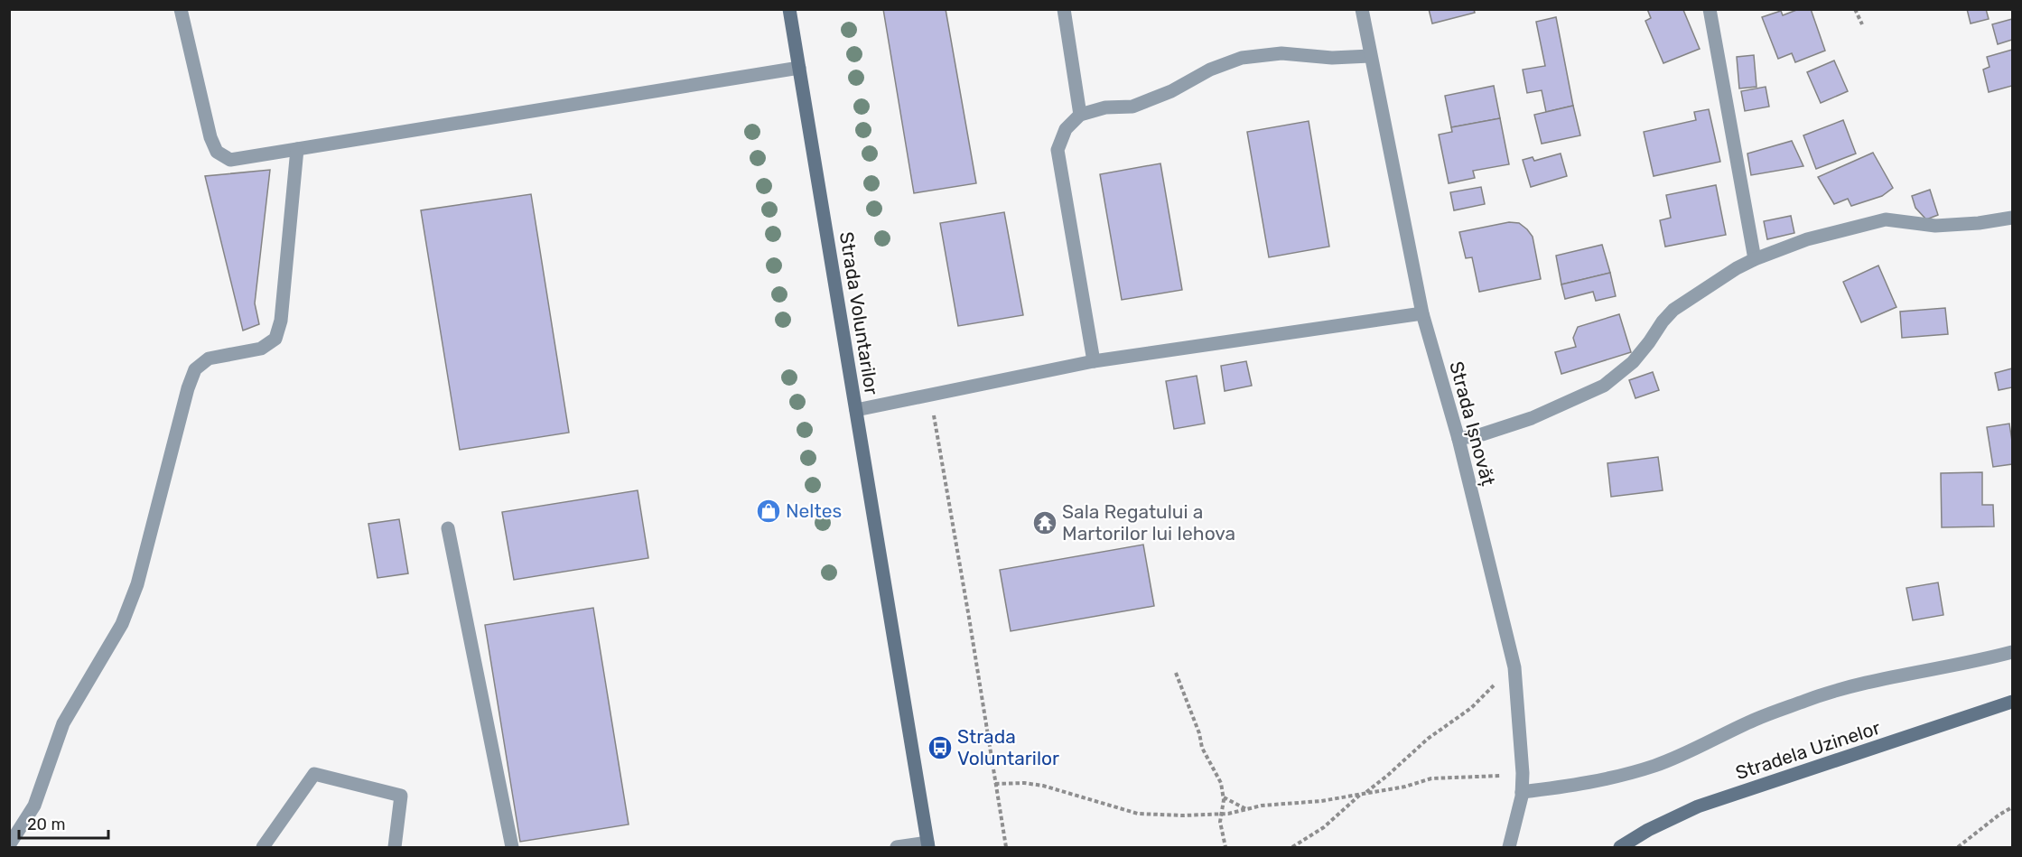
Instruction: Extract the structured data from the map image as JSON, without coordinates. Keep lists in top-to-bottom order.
{
  "streets": {
    "main road": ["Strada Voluntarilor", "Stradela Uzinelor"],
    "street": ["Strada Ișnovăț"]
  },
  "places": {
    "shop": ["Neltes"],
    "temple": ["Sala Regatului a Martorilor lui Iehova"],
    "bus stop": ["Strada Voluntarilor"]
  },
  "scale_bar": "20 m"
}
